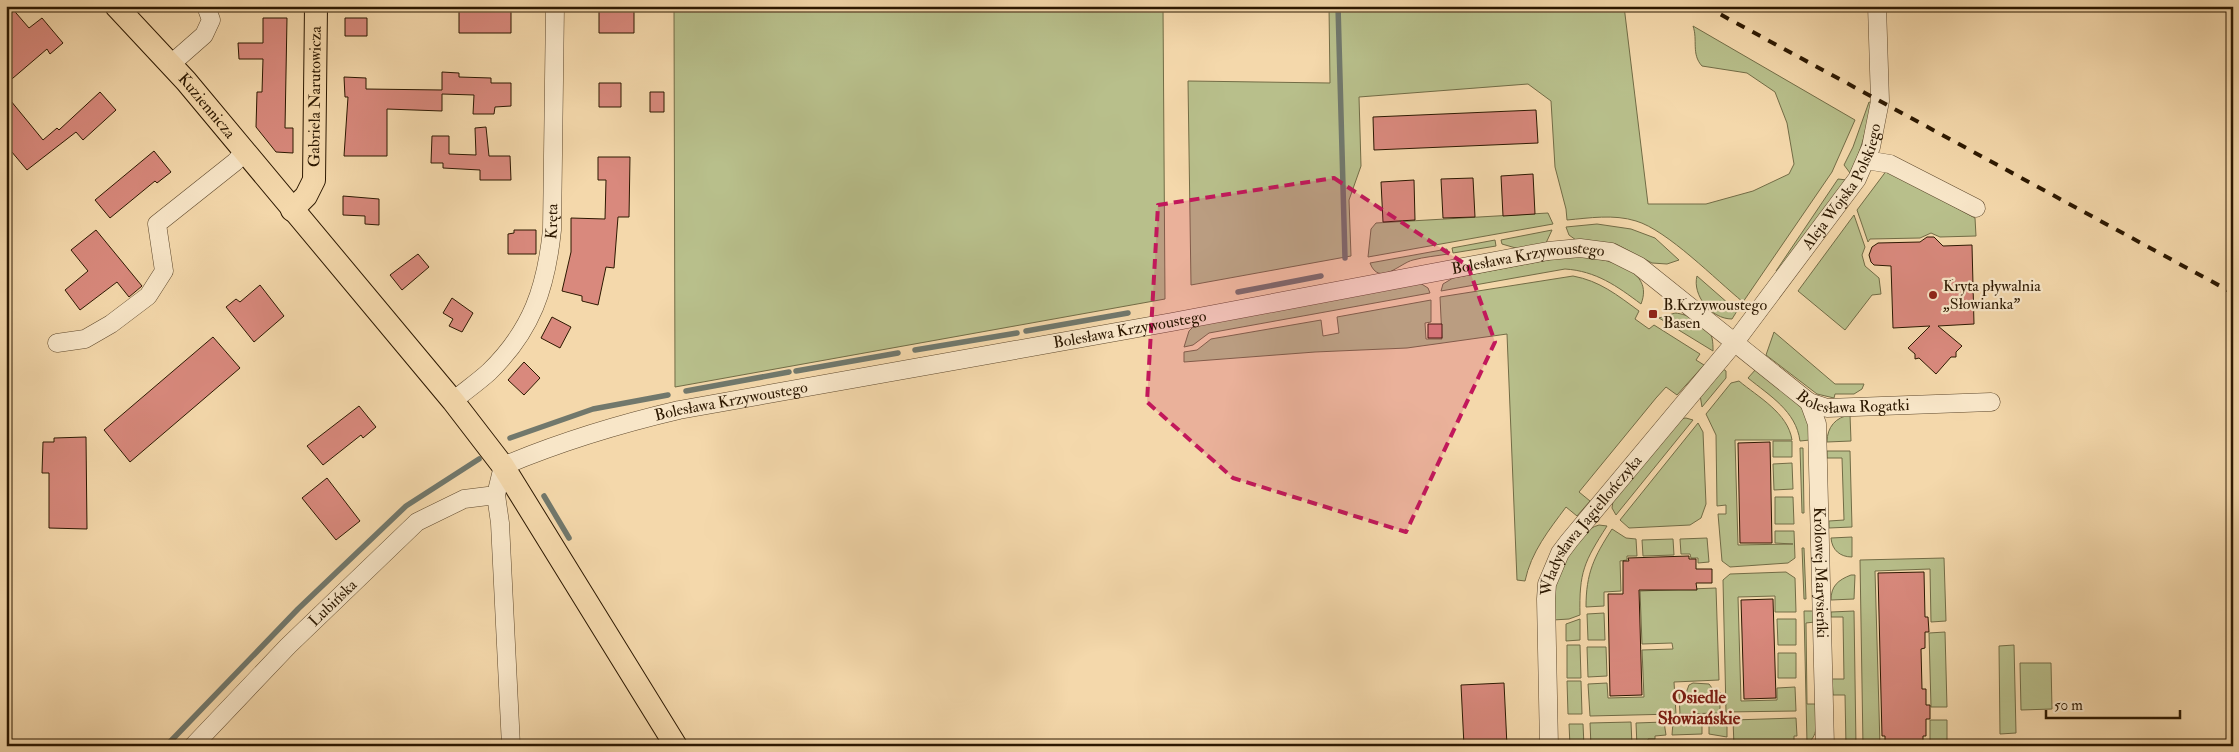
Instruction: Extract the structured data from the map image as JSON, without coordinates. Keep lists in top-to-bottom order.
{
  "streets": {
    "main road": ["Gabriela Narutowicza", "Kuziennicza"],
    "street": [
      "Aleja Wojska Polskiego",
      "Kręta",
      "Bolesława Krzywoustego",
      "Bolesława Rogatki",
      "Władysława Jagiellończyka",
      "Królowej Marysieńki",
      "Lubińska"
    ]
  },
  "crossings": [
    ["Gabriela Narutowicza", "Kuziennicza"],
    ["Aleja Wojska Polskiego", "Bolesława Krzywoustego"],
    ["Aleja Wojska Polskiego", "Bolesława Rogatki"],
    ["Aleja Wojska Polskiego", "Władysława Jagiellończyka"],
    ["Bolesława Krzywoustego", "Bolesława Rogatki"],
    ["Bolesława Krzywoustego", "Władysława Jagiellończyka"],
    ["Bolesława Rogatki", "Władysława Jagiellończyka"],
    ["Bolesława Rogatki", "Królowej Marysieńki"]
  ],
  "districts": ["Osiedle Słowiańskie"],
  "places": {
    "other": ["Kryta pływalnia „Słowianka”"],
    "transit": ["B.Krzywoustego Basen"]
  },
  "scale_bar": "50 m"
}
